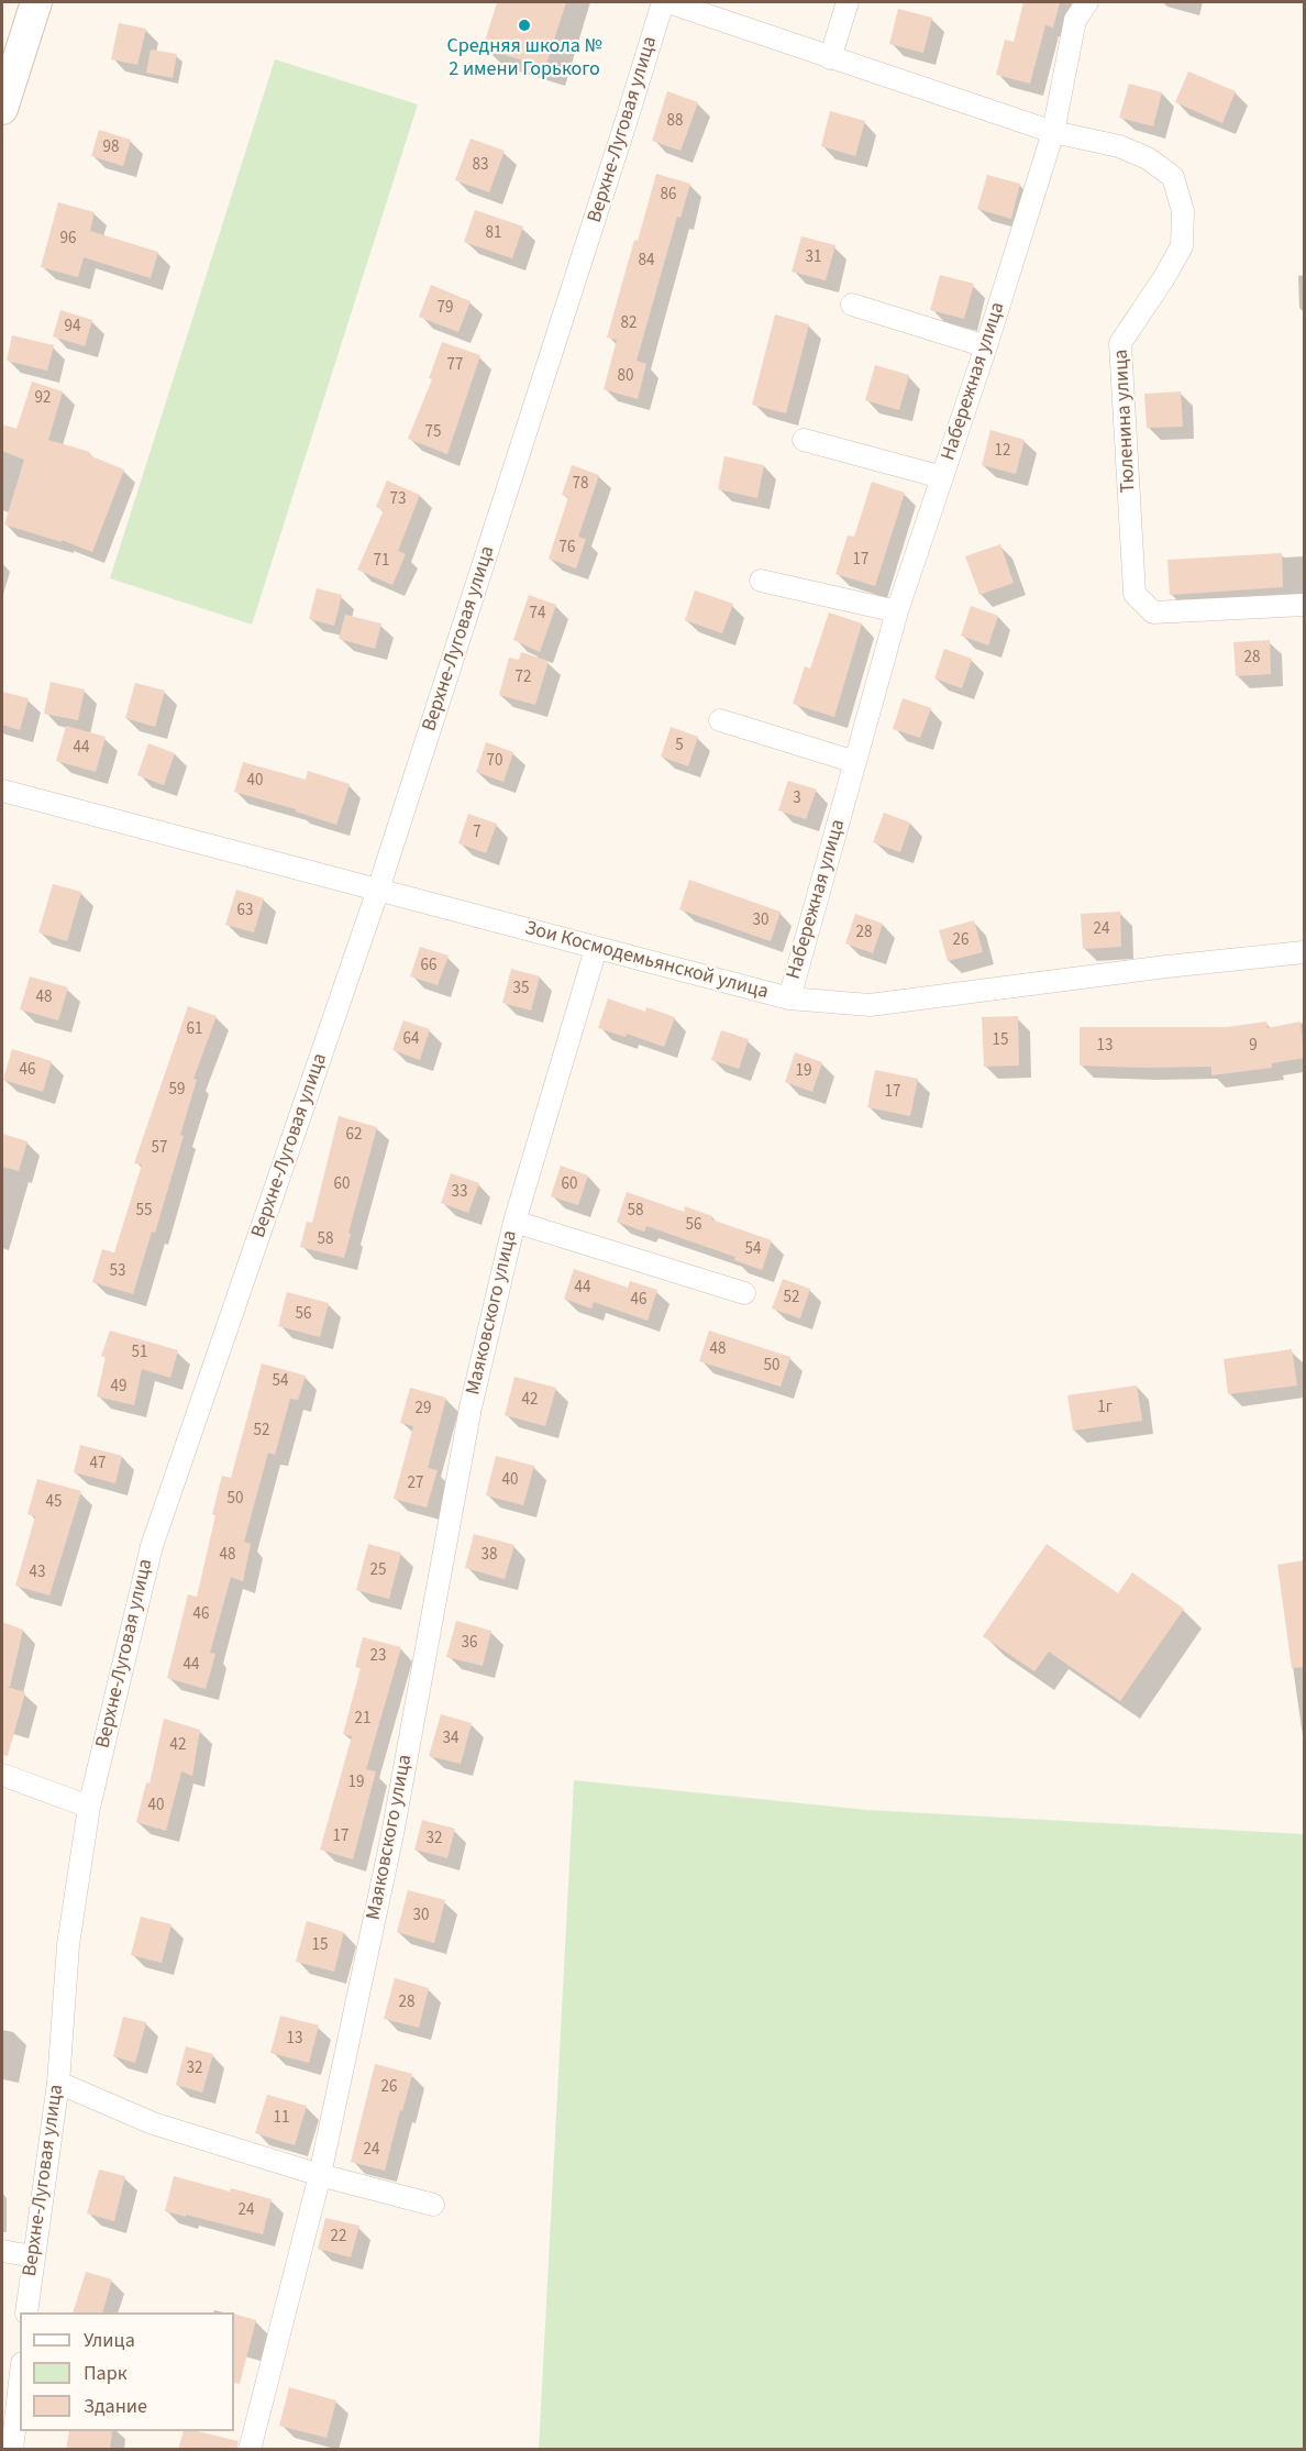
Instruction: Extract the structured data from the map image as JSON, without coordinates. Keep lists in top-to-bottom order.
{
  "streets": {
    "street": [
      "Верхне-Луговая улица",
      "Набережная улица",
      "Тюленина улица",
      "Зои Космодемьянской улица",
      "Маяковского улица"
    ]
  },
  "crossings": [
    ["Верхне-Луговая улица", "Зои Космодемьянской улица"],
    ["Набережная улица", "Тюленина улица"],
    ["Набережная улица", "Зои Космодемьянской улица"],
    ["Зои Космодемьянской улица", "Маяковского улица"]
  ],
  "places": ["Средняя школа № 2 имени Горького"],
  "house_numbers": [
    "88",
    "98",
    "83",
    "86",
    "81",
    "96",
    "31",
    "84",
    "79",
    "82",
    "94",
    "77",
    "80",
    "92",
    "75",
    "12",
    "78",
    "73",
    "76",
    "17",
    "71",
    "74",
    "28",
    "72",
    "5",
    "44",
    "70",
    "40",
    "3",
    "7",
    "63",
    "30",
    "24",
    "28",
    "26",
    "66",
    "35",
    "48",
    "61",
    "64",
    "15",
    "13",
    "9",
    "46",
    "19",
    "59",
    "17",
    "62",
    "57",
    "60",
    "60",
    "33",
    "55",
    "58",
    "56",
    "58",
    "54",
    "53",
    "44",
    "52",
    "46",
    "56",
    "48",
    "51",
    "50",
    "54",
    "49",
    "42",
    "1г",
    "29",
    "52",
    "47",
    "40",
    "27",
    "50",
    "45",
    "48",
    "38",
    "25",
    "43",
    "46",
    "36",
    "23",
    "44",
    "21",
    "34",
    "42",
    "19",
    "40",
    "17",
    "32",
    "30",
    "15",
    "28",
    "13",
    "32",
    "26",
    "11",
    "24",
    "24",
    "22"
  ],
  "legend": ["Улица", "Парк", "Здание"]
}
